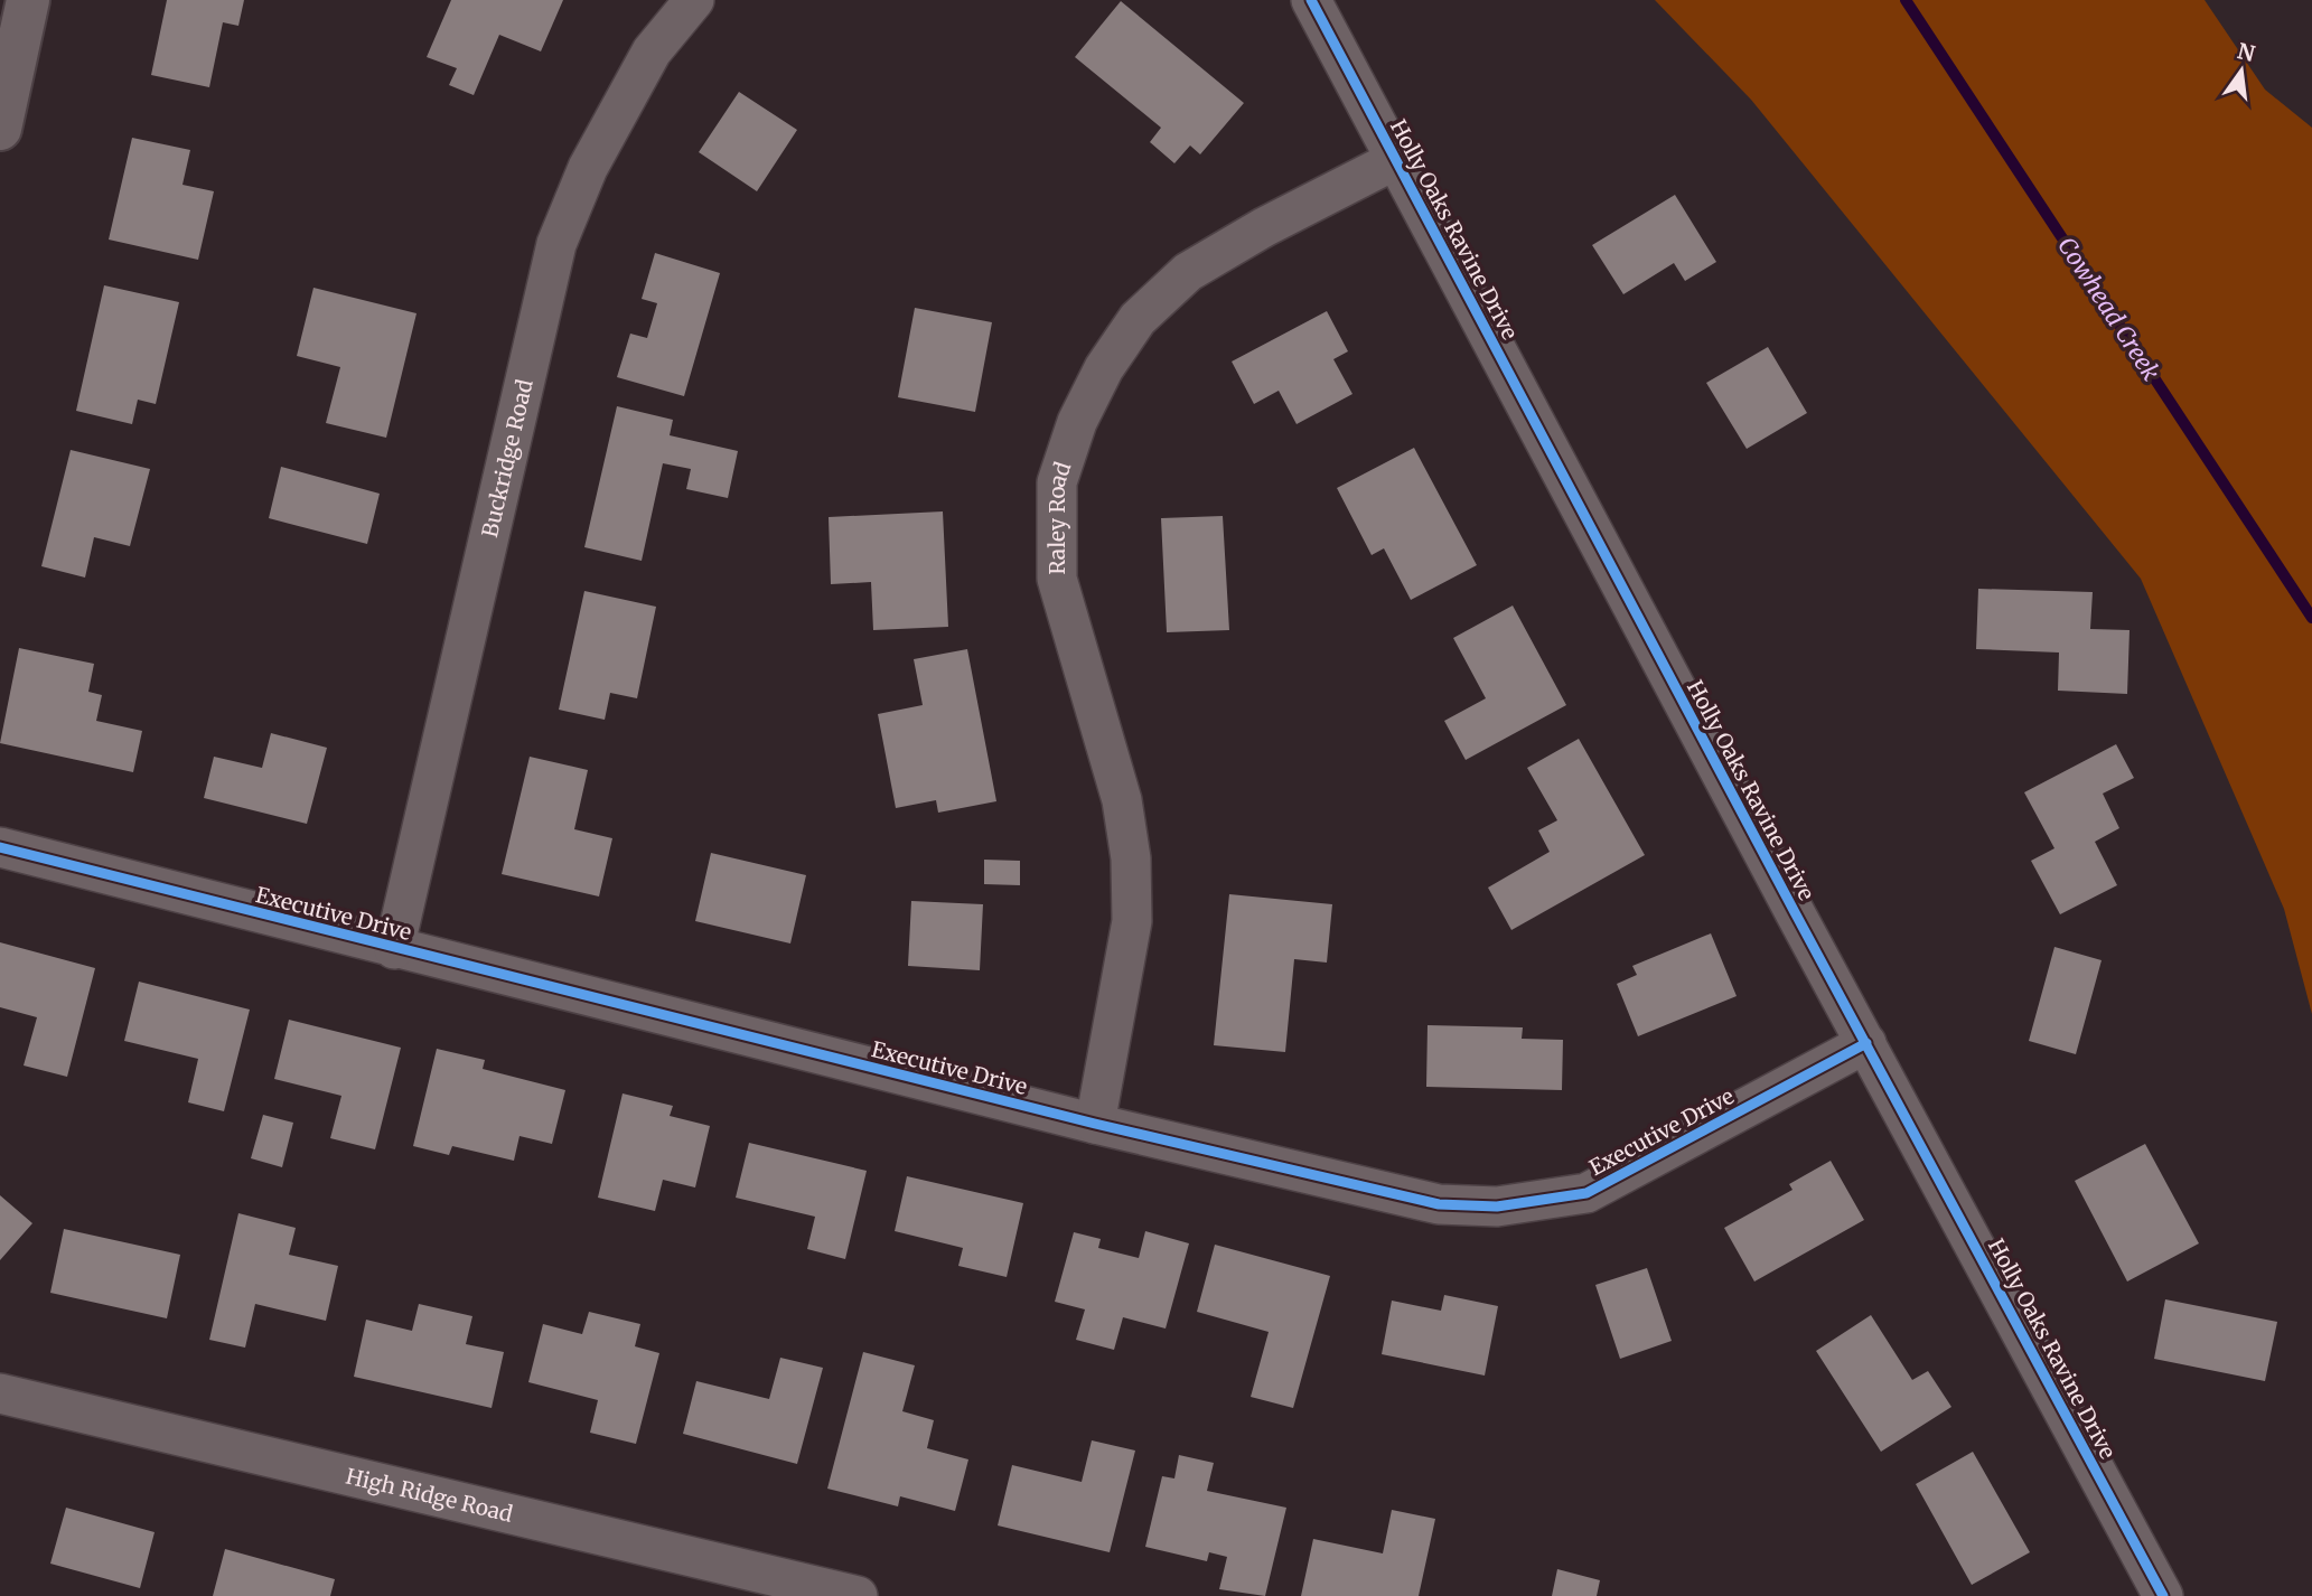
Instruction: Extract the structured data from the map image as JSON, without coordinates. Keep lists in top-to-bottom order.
{
  "streets": {
    "street": [
      "Holly Oaks Ravine Drive",
      "Buckridge Road",
      "Raley Road",
      "Executive Drive",
      "High Ridge Road"
    ]
  },
  "crossings": [
    ["Holly Oaks Ravine Drive", "Raley Road"],
    ["Holly Oaks Ravine Drive", "Executive Drive"],
    ["Buckridge Road", "Executive Drive"],
    ["Raley Road", "Executive Drive"]
  ],
  "water": ["Cowhead Creek"],
  "north": "top"
}
